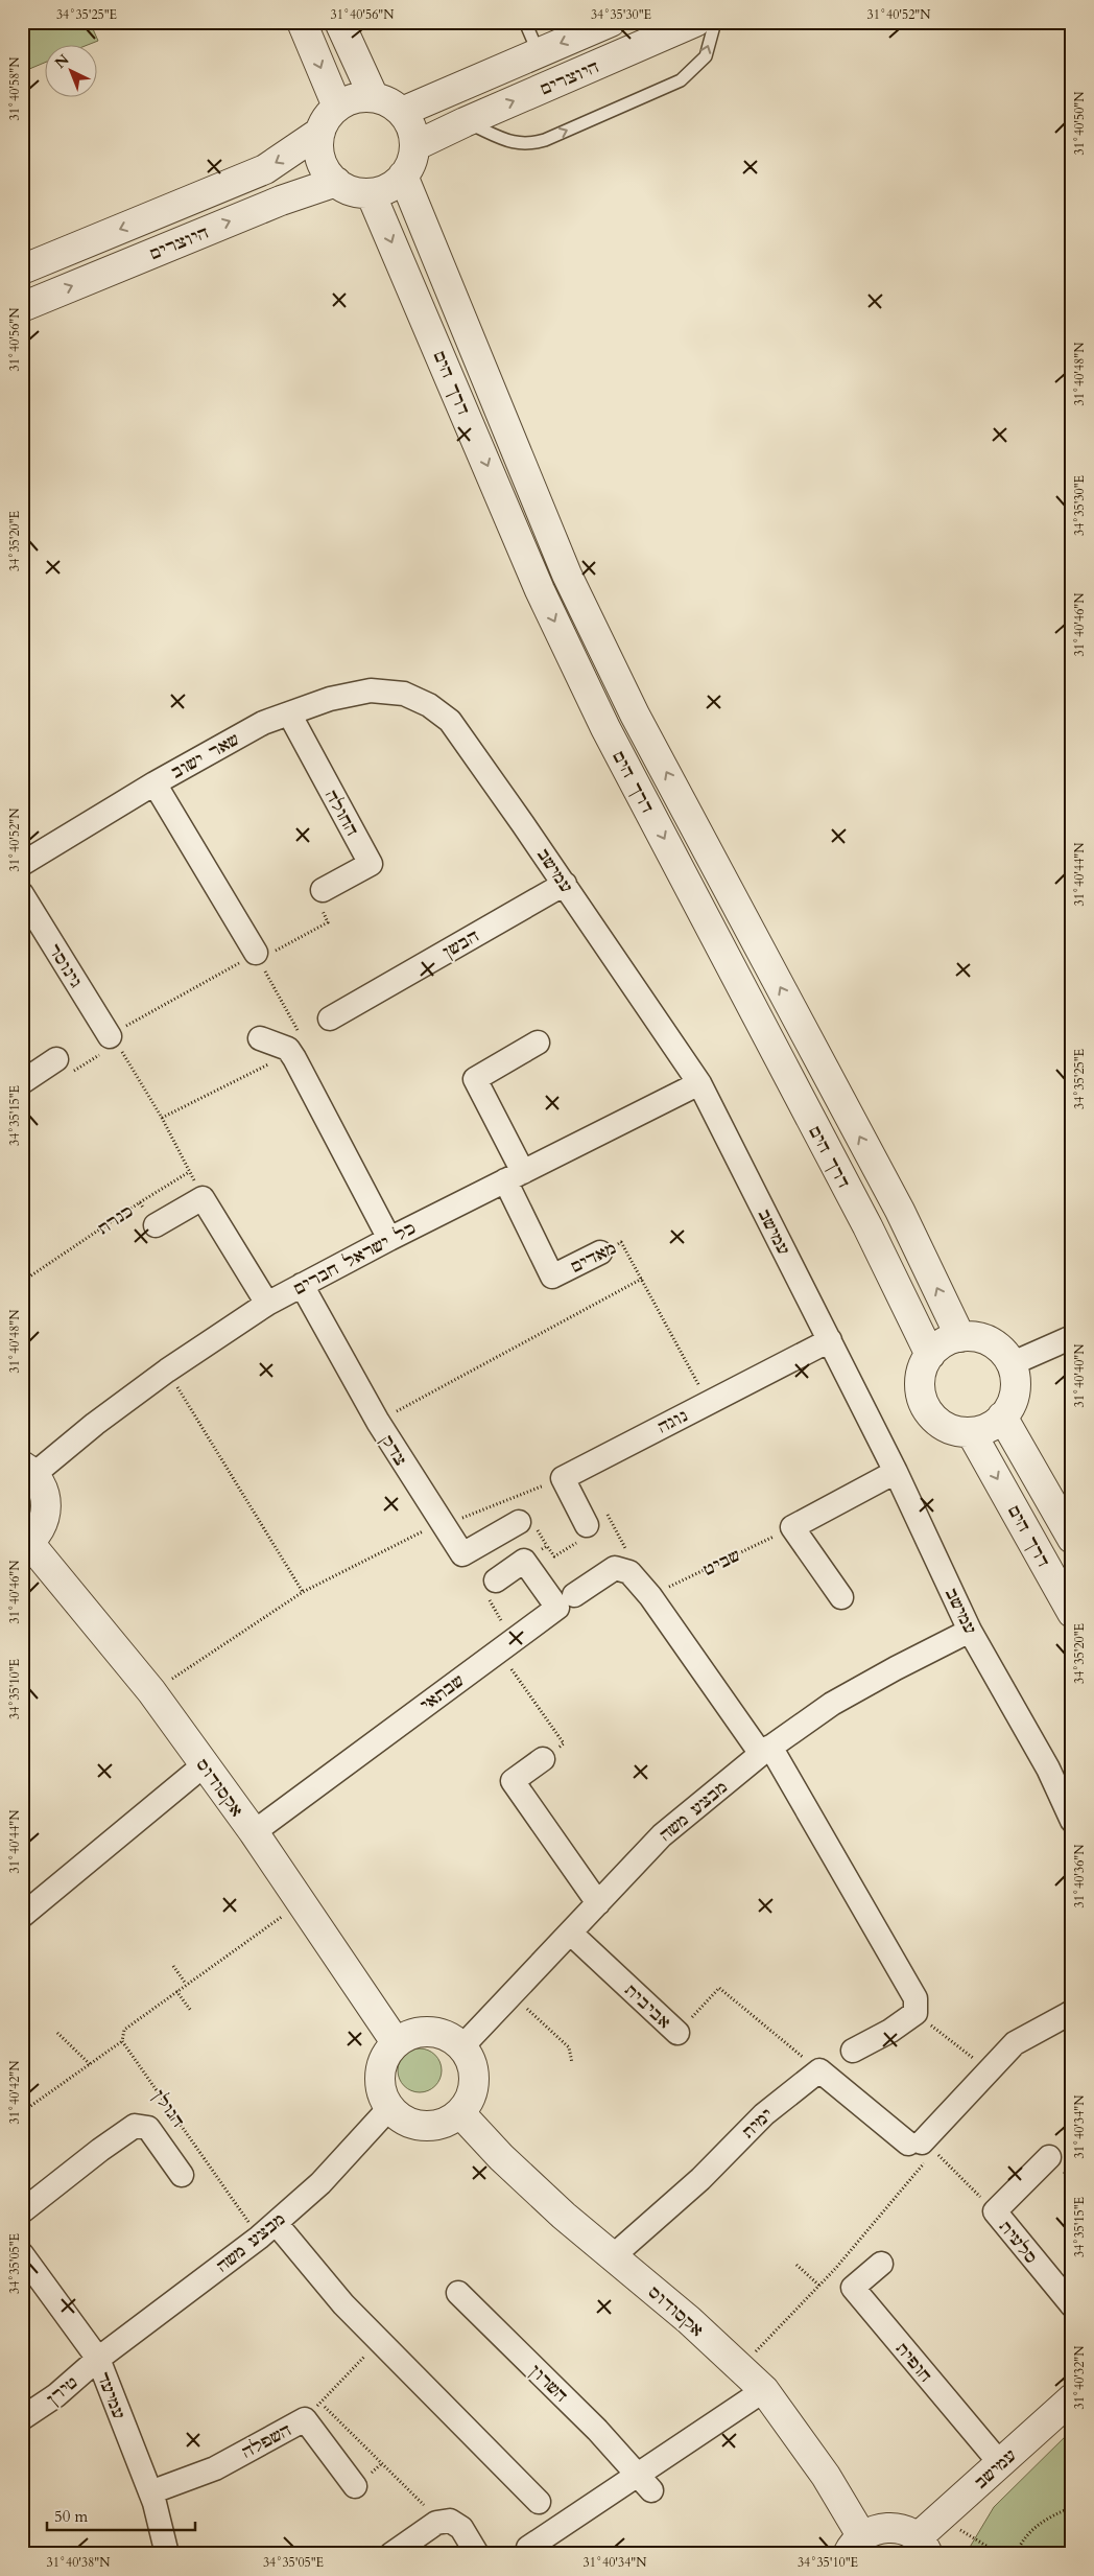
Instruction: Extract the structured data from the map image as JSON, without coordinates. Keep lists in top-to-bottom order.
{
  "streets": {
    "street": [
      "היוצרים",
      "דרך הים",
      "שאר ישוב",
      "החולה",
      "עמישב",
      "הבשן",
      "גינוסר",
      "כנרת",
      "מאדים",
      "כל ישראל חברים",
      "נוגה",
      "צדק",
      "שבתאי",
      "אקסודוס",
      "מבצע משה",
      "אביבית",
      "הגולן",
      "ימית",
      "סלעית",
      "חופית",
      "השרון",
      "טירן",
      "עמיעד",
      "השפלה"
    ],
    "path": ["שביט"]
  },
  "crossings": [
    ["היוצרים", "דרך הים"],
    ["שאר ישוב", "החולה"],
    ["שאר ישוב", "עמישב"],
    ["עמישב", "הבשן"],
    ["עמישב", "כל ישראל חברים"],
    ["עמישב", "נוגה"],
    ["עמישב", "מבצע משה"],
    ["עמישב", "חופית"],
    ["מאדים", "כל ישראל חברים"],
    ["מאדים", "נוגה"],
    ["כל ישראל חברים", "צדק"],
    ["שבתאי", "אקסודוס"],
    ["אקסודוס", "מבצע משה"],
    ["אקסודוס", "ימית"],
    ["מבצע משה", "אביבית"],
    ["מבצע משה", "הגולן"],
    ["מבצע משה", "טירן"],
    ["מבצע משה", "עמיעד"],
    ["אביבית", "ימית"],
    ["טירן", "עמיעד"],
    ["עמיעד", "השפלה"]
  ],
  "scale_bar": "50 m",
  "north": "top left",
  "coordinates": [
    "34°35'25\"E",
    "31°40'56\"N",
    "34°35'30\"E",
    "31°40'52\"N",
    "31°40'58\"N",
    "31°40'50\"N",
    "31°40'48\"N",
    "34°35'20\"E",
    "31°40'46\"N",
    "31°40'44\"N",
    "34°35'15\"E",
    "31°40'40\"N",
    "34°35'10\"E",
    "31°40'36\"N",
    "31°40'42\"N",
    "31°40'34\"N",
    "34°35'05\"E",
    "31°40'32\"N",
    "31°40'38\"N"
  ]
}
